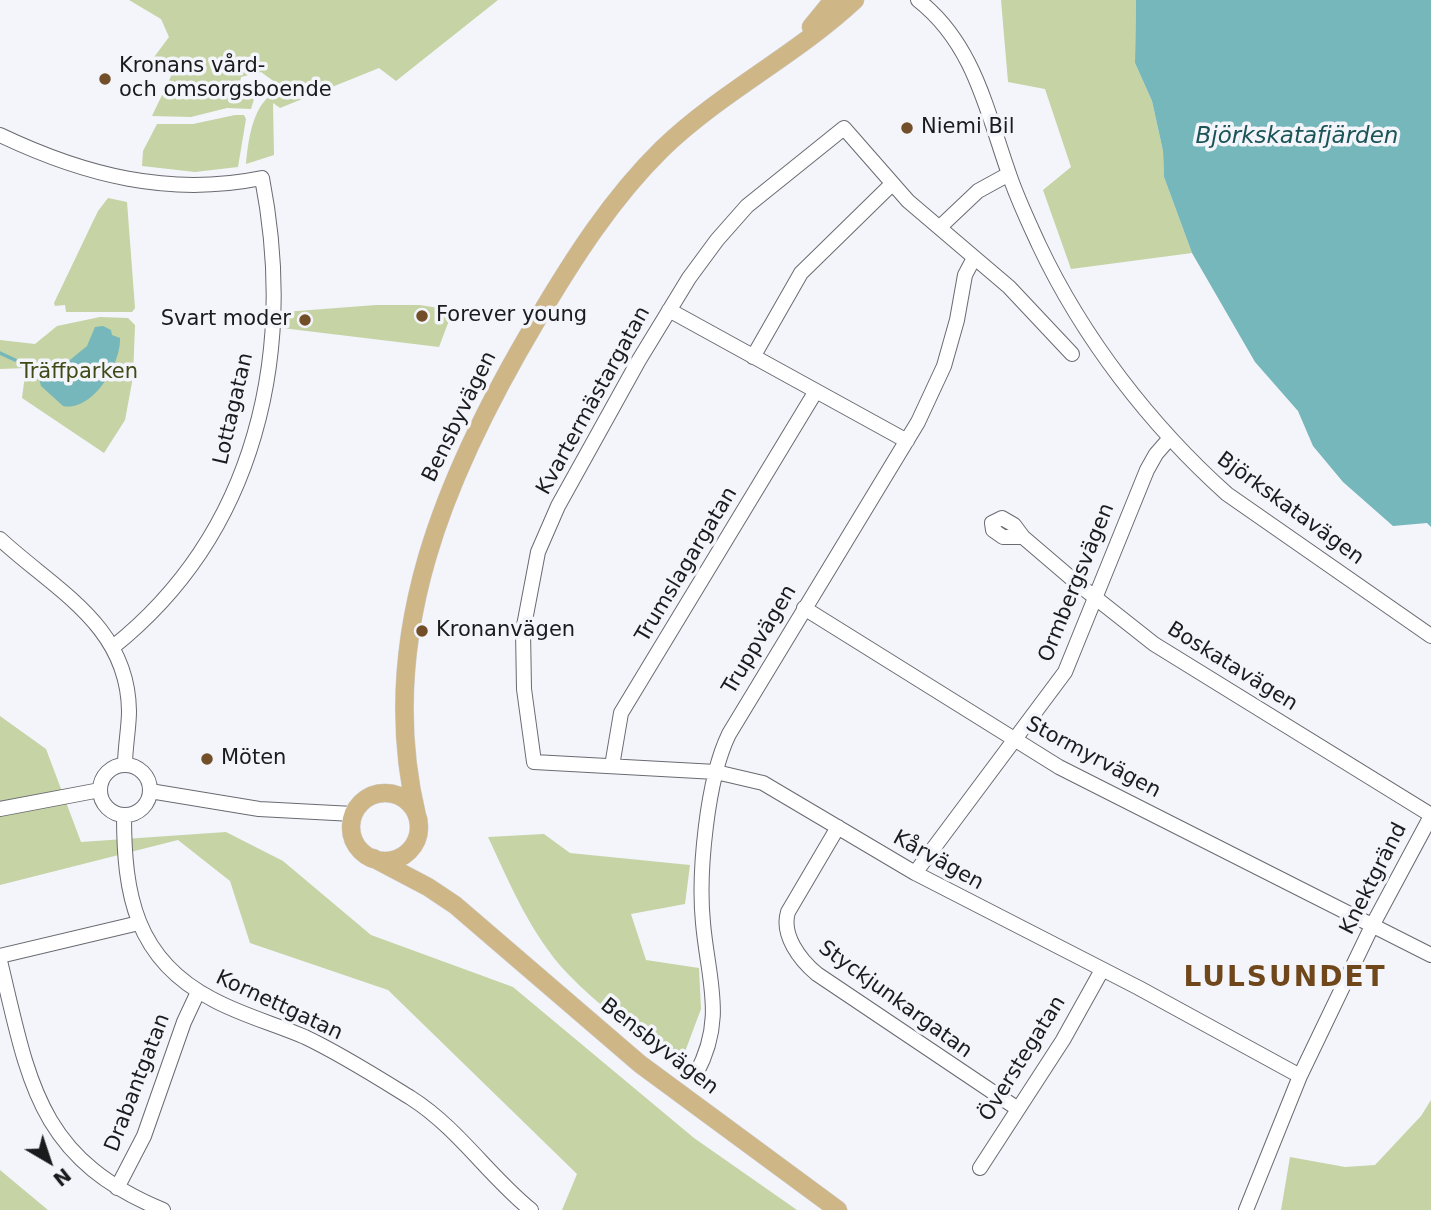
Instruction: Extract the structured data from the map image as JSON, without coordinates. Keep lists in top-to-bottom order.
{
  "streets": {
    "main road": ["Bensbyvägen"],
    "street": [
      "Kvartermästargatan",
      "Lottagatan",
      "Björkskatavägen",
      "Trumslagargatan",
      "Ormbergsvägen",
      "Truppvägen",
      "Boskatavägen",
      "Stormyrvägen",
      "Kårvägen",
      "Knektgränd",
      "Styckjunkargatan",
      "Kornettgatan",
      "Överstegatan",
      "Drabantgatan"
    ]
  },
  "crossings": [
    ["Kvartermästargatan", "Kårvägen"],
    ["Björkskatavägen", "Ormbergsvägen"],
    ["Trumslagargatan", "Kårvägen"],
    ["Ormbergsvägen", "Boskatavägen"],
    ["Ormbergsvägen", "Stormyrvägen"],
    ["Ormbergsvägen", "Kårvägen"],
    ["Truppvägen", "Stormyrvägen"],
    ["Truppvägen", "Kårvägen"],
    ["Boskatavägen", "Knektgränd"],
    ["Stormyrvägen", "Knektgränd"],
    ["Kårvägen", "Knektgränd"],
    ["Kårvägen", "Styckjunkargatan"],
    ["Kårvägen", "Överstegatan"],
    ["Styckjunkargatan", "Överstegatan"],
    ["Kornettgatan", "Drabantgatan"]
  ],
  "districts": ["LULSUNDET"],
  "water": ["Björkskatafjärden"],
  "parks": ["Träffparken"],
  "places": [
    "Kronans vård- och omsorgsboende",
    "Niemi Bil",
    "Forever young",
    "Svart moder",
    "Kronanvägen",
    "Möten"
  ],
  "north": "bottom right"
}
